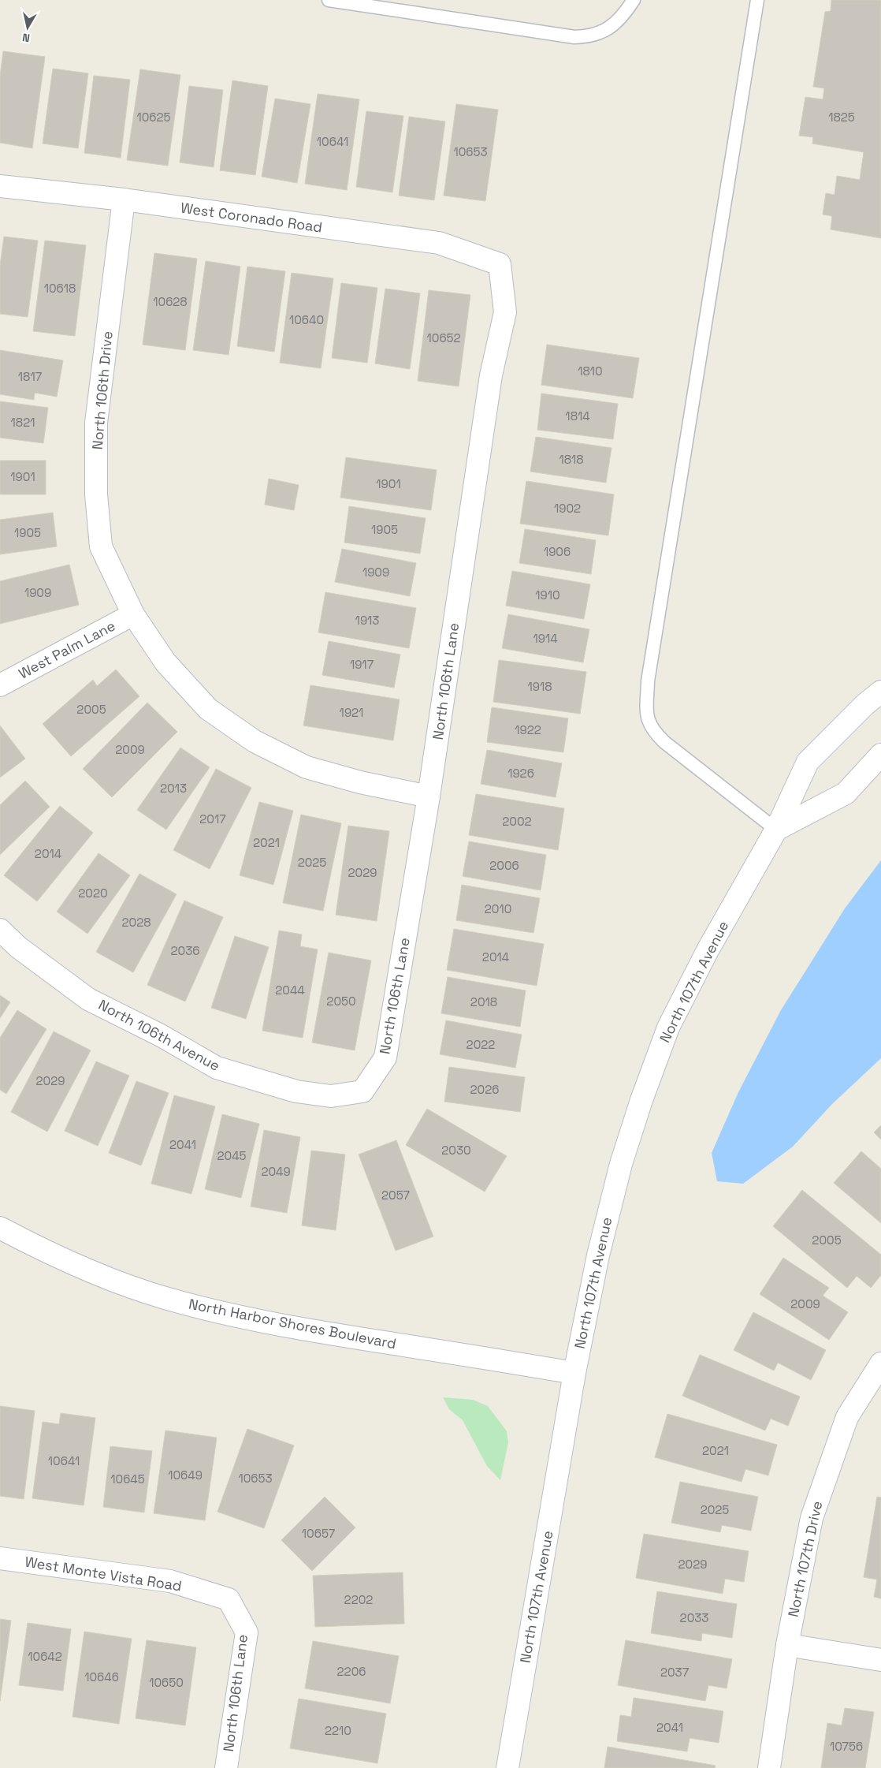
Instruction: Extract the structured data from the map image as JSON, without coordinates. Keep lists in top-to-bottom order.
{
  "streets": {
    "street": [
      "West Coronado Road",
      "North 106th Drive",
      "West Palm Lane",
      "North 106th Lane",
      "North 107th Avenue",
      "North 106th Avenue",
      "North Harbor Shores Boulevard",
      "North 107th Drive",
      "West Monte Vista Road"
    ]
  },
  "crossings": [
    ["West Coronado Road", "North 106th Drive"],
    ["West Coronado Road", "North 106th Lane"],
    ["North 106th Drive", "West Palm Lane"],
    ["North 106th Drive", "North 106th Lane"],
    ["North 106th Lane", "North 106th Avenue"],
    ["North 106th Lane", "West Monte Vista Road"],
    ["North 107th Avenue", "North Harbor Shores Boulevard"]
  ],
  "house_numbers": [
    "10625",
    "1825",
    "10641",
    "10653",
    "10618",
    "10628",
    "10640",
    "10652",
    "1810",
    "1817",
    "1814",
    "1821",
    "1818",
    "1901",
    "1901",
    "1902",
    "1905",
    "1905",
    "1906",
    "1909",
    "1909",
    "1910",
    "1913",
    "1914",
    "1917",
    "1918",
    "2005",
    "1921",
    "1922",
    "2009",
    "1926",
    "2013",
    "2017",
    "2002",
    "2021",
    "2014",
    "2025",
    "2006",
    "2029",
    "2020",
    "2010",
    "2028",
    "2036",
    "2014",
    "2044",
    "2050",
    "2018",
    "2022",
    "2029",
    "2026",
    "2041",
    "2030",
    "2045",
    "2049",
    "2057",
    "2005",
    "2009",
    "2021",
    "10641",
    "10649",
    "10653",
    "10645",
    "2025",
    "10657",
    "2029",
    "2202",
    "2033",
    "10642",
    "2206",
    "2037",
    "10646",
    "10650",
    "2041",
    "2210",
    "10756"
  ],
  "north": "bottom"
}
